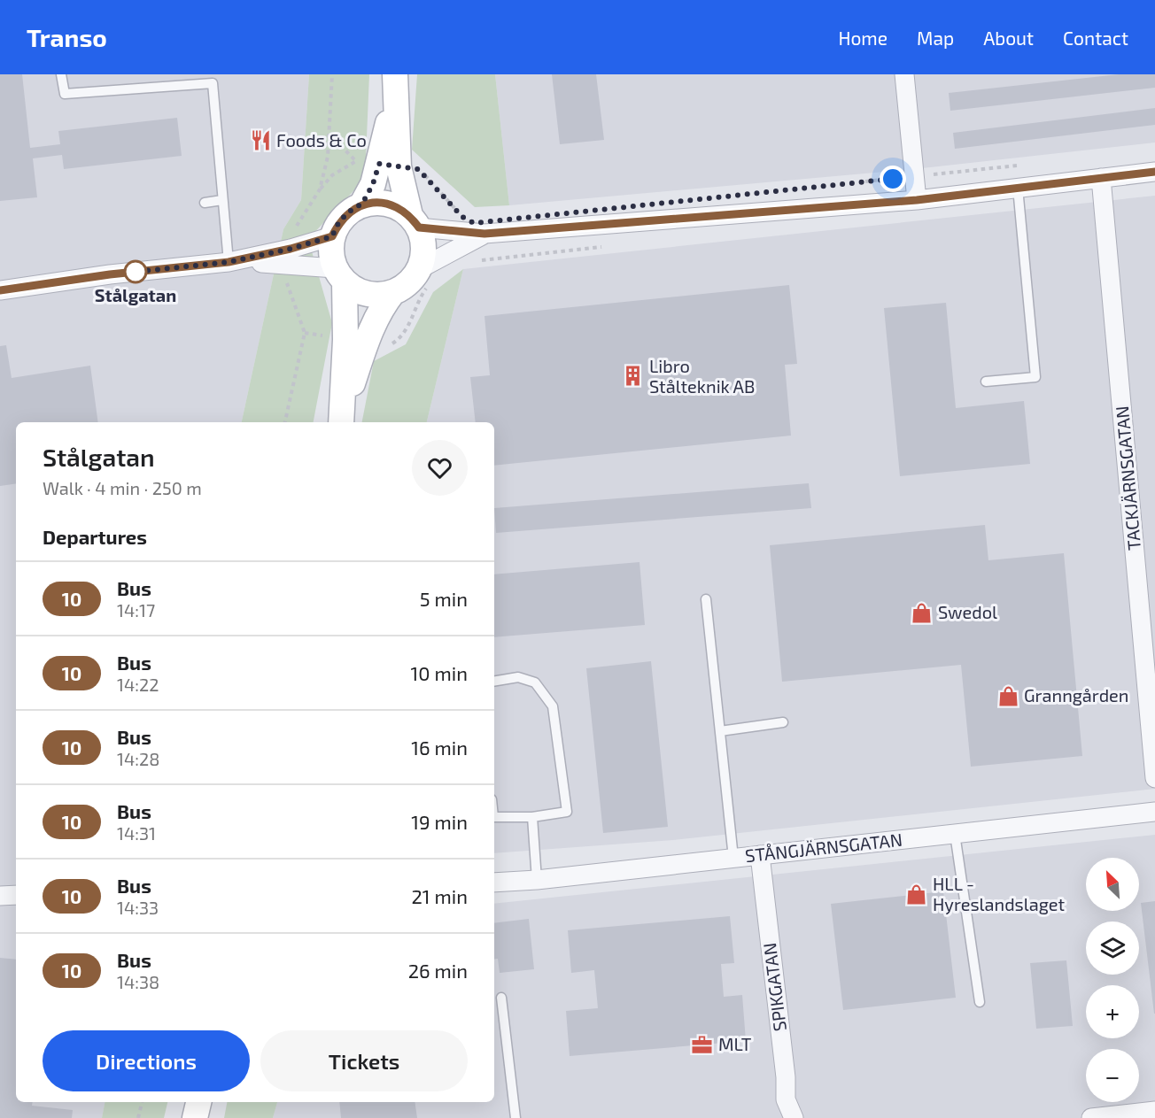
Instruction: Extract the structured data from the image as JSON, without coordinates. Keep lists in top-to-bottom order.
{
  "streets": {
    "street": ["TACKJÄRNSGATAN", "STÅNGJÄRNSGATAN", "SPIKGATAN"]
  },
  "crossings": [
    ["STÅNGJÄRNSGATAN", "SPIKGATAN"]
  ],
  "places": {
    "restaurant": ["Foods & Co"],
    "other": ["Stålgatan"],
    "building": ["Libro Stålteknik AB"],
    "shop": ["Swedol", "Granngården", "HLL - Hyreslandslaget"],
    "office": ["MLT"]
  },
  "lines": ["bus line 10"],
  "north": "top left",
  "page": {
    "header": "Transo",
    "nav": [
      "Home",
      "Map",
      "About",
      "Contact"
    ],
    "heading": [
      ["Stålgatan", "Walk · 4 min · 250 m"],
      "Departures"
    ],
    "list": [
      {
        "mark": "10",
        "name": "Bus",
        "note": "14:17",
        "value": "5 min"
      },
      {
        "mark": "10",
        "name": "Bus",
        "note": "14:22",
        "value": "10 min"
      },
      {
        "mark": "10",
        "name": "Bus",
        "note": "14:28",
        "value": "16 min"
      },
      {
        "mark": "10",
        "name": "Bus",
        "note": "14:31",
        "value": "19 min"
      },
      {
        "mark": "10",
        "name": "Bus",
        "note": "14:33",
        "value": "21 min"
      },
      {
        "mark": "10",
        "name": "Bus",
        "note": "14:38",
        "value": "26 min"
      }
    ],
    "map_buttons": ["+", "−"],
    "buttons": ["Directions", "Tickets"]
  }
}
